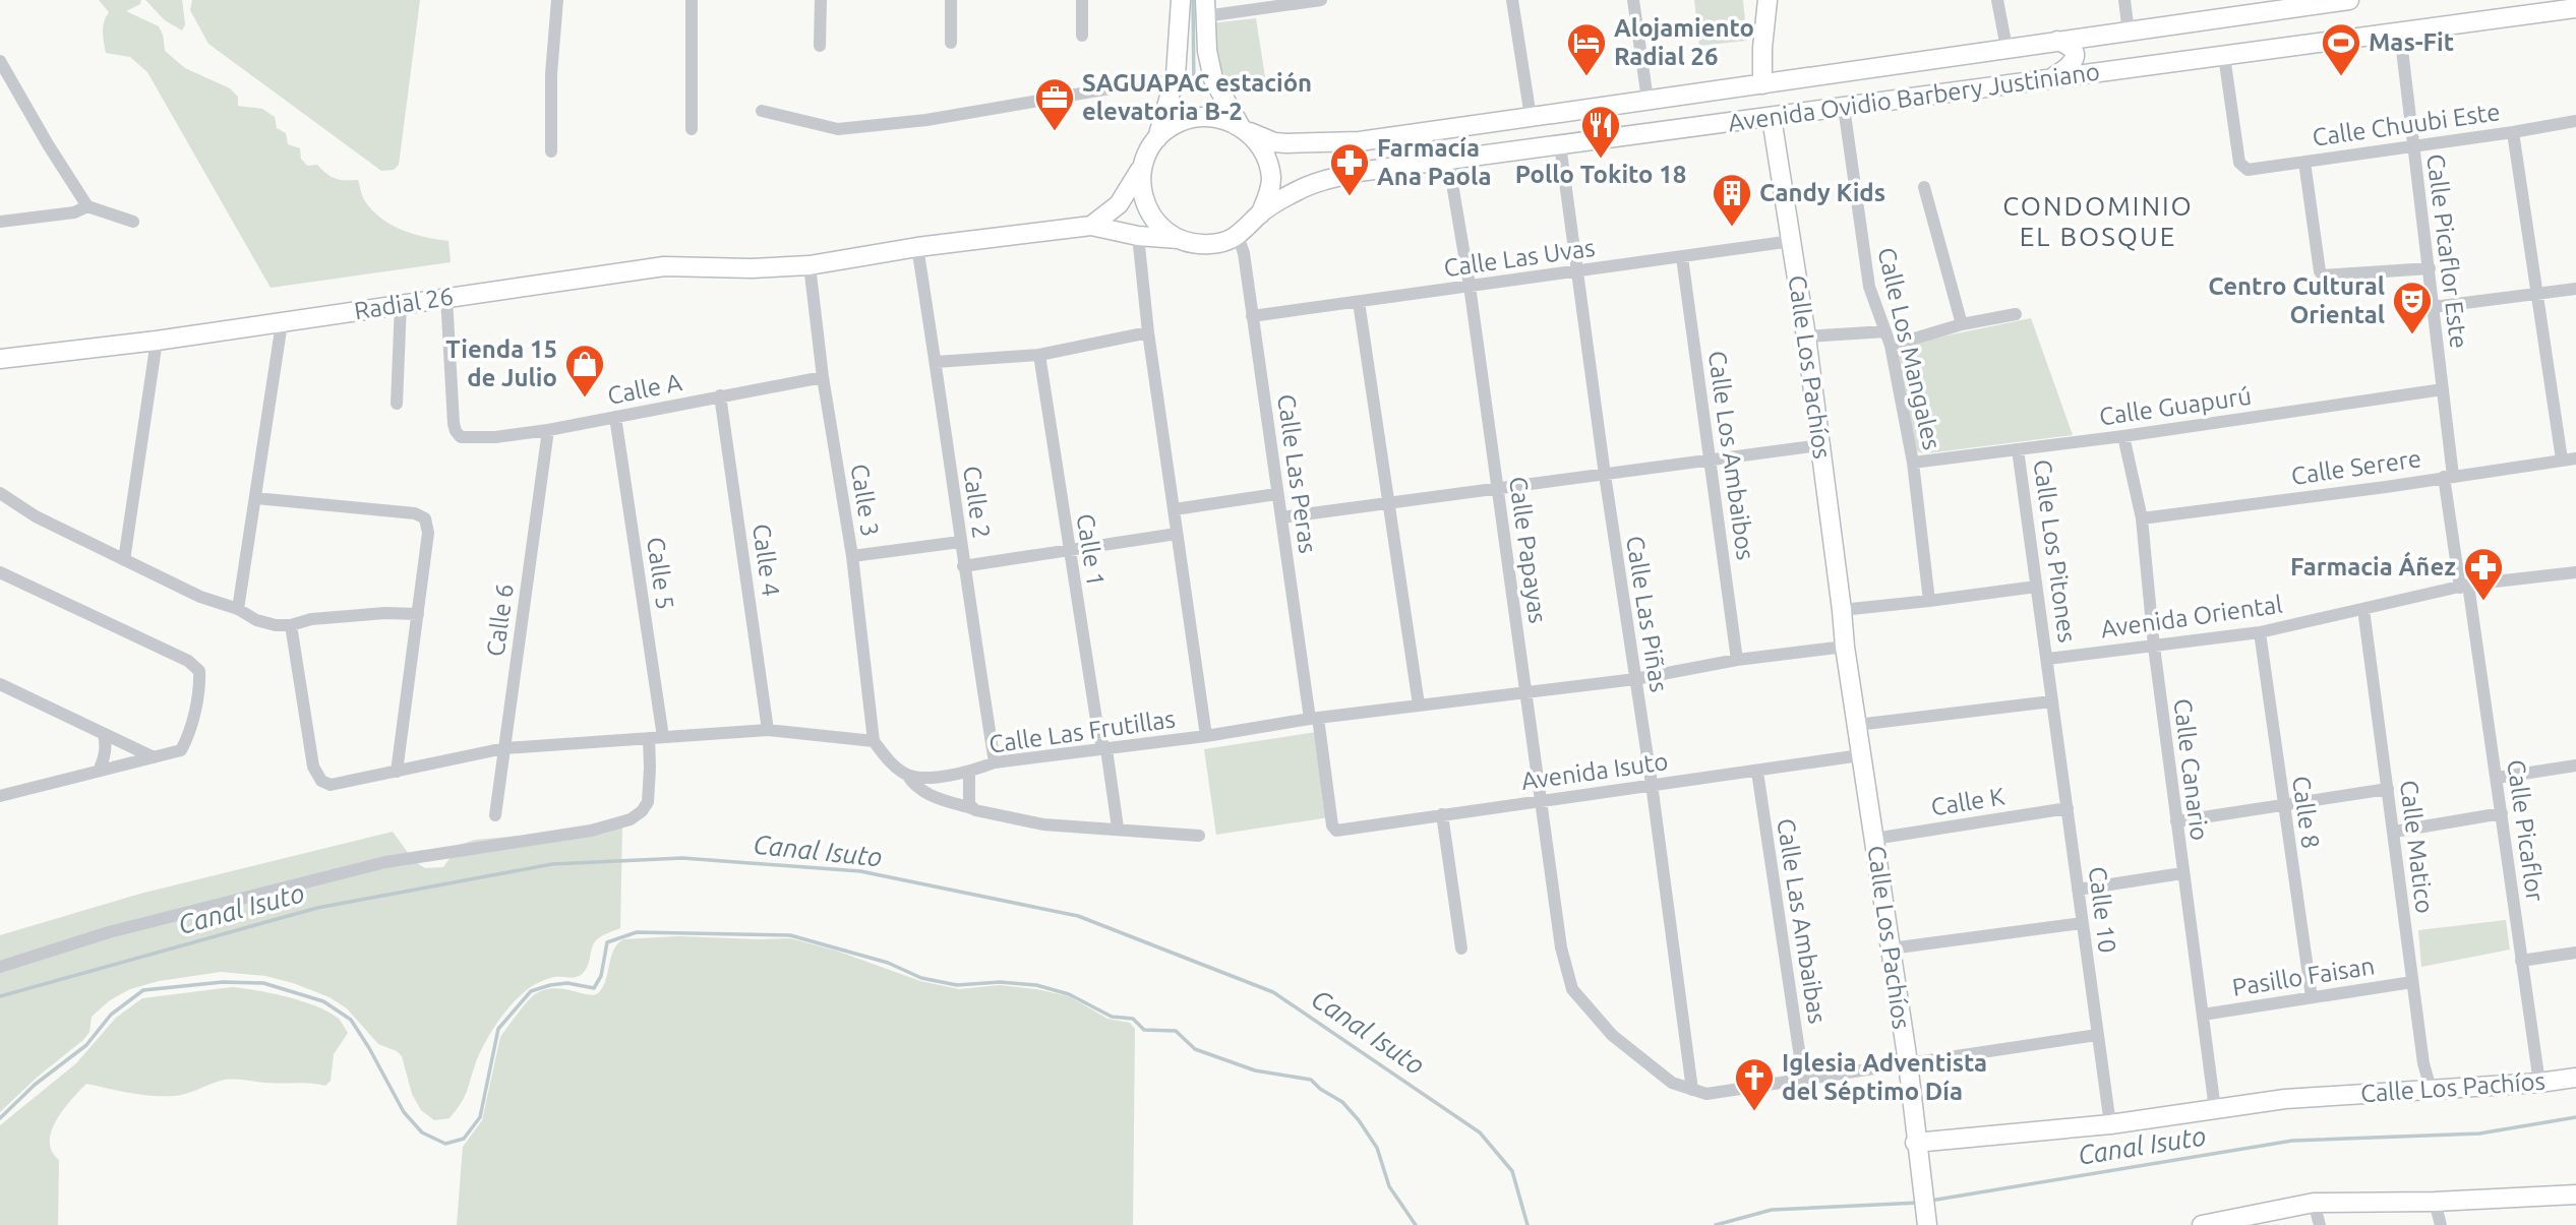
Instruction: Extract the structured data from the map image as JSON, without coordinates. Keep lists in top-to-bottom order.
{
  "streets": {
    "main road": ["Avenida Ovidio Barbery Justiniano", "Radial 26", "Calle Los Pachíos"],
    "street": [
      "Calle Chuubi Este",
      "Calle Picaflor Este",
      "Calle Las Uvas",
      "Calle Los Mangales",
      "Calle A",
      "Calle Guapurú",
      "Calle Los Ambaibos",
      "Calle Serere",
      "Calle Las Peras",
      "Calle 3",
      "Calle 2",
      "Calle 1",
      "Calle Papayas",
      "Calle Los Pitones",
      "Calle 4",
      "Calle 5",
      "Calle Las Piñas",
      "Avenida Oriental",
      "Calle 6",
      "Calle Las Frutillas",
      "Calle Canario",
      "Avenida Isuto",
      "Calle K",
      "Calle 8",
      "Calle Picaflor",
      "Calle Matico",
      "Calle 10",
      "Calle Las Ambaibas",
      "Pasillo Faisan"
    ]
  },
  "crossings": [
    ["Avenida Ovidio Barbery Justiniano", "Calle Chuubi Este"],
    ["Avenida Ovidio Barbery Justiniano", "Calle Picaflor Este"],
    ["Avenida Ovidio Barbery Justiniano", "Calle Los Mangales"],
    ["Avenida Ovidio Barbery Justiniano", "Calle Los Pachíos"],
    ["Avenida Ovidio Barbery Justiniano", "Calle Las Peras"],
    ["Avenida Ovidio Barbery Justiniano", "Calle Papayas"],
    ["Avenida Ovidio Barbery Justiniano", "Calle Las Piñas"],
    ["Calle Chuubi Este", "Calle Picaflor Este"],
    ["Calle Picaflor Este", "Calle Guapurú"],
    ["Calle Picaflor Este", "Calle Serere"],
    ["Calle Picaflor Este", "Avenida Oriental"],
    ["Calle Picaflor Este", "Calle Picaflor"],
    ["Calle Las Uvas", "Calle Los Pachíos"],
    ["Calle Las Uvas", "Calle Los Ambaibos"],
    ["Calle Las Uvas", "Calle Las Peras"],
    ["Calle Las Uvas", "Calle Papayas"],
    ["Calle Las Uvas", "Calle Las Piñas"],
    ["Radial 26", "Calle A"],
    ["Radial 26", "Calle 3"],
    ["Calle Los Mangales", "Calle Guapurú"],
    ["Calle Los Pachíos", "Calle Las Frutillas"],
    ["Calle Los Pachíos", "Calle Canario"],
    ["Calle Los Pachíos", "Avenida Isuto"],
    ["Calle Los Pachíos", "Calle K"],
    ["Calle Los Pachíos", "Calle Picaflor"],
    ["Calle Los Pachíos", "Calle Matico"],
    ["Calle Los Pachíos", "Calle 10"],
    ["Calle A", "Calle 3"],
    ["Calle A", "Calle 4"],
    ["Calle A", "Calle 5"],
    ["Calle A", "Calle 6"],
    ["Calle Guapurú", "Calle Los Pitones"],
    ["Calle Guapurú", "Calle Canario"],
    ["Calle Los Ambaibos", "Calle Las Frutillas"],
    ["Calle Serere", "Calle Canario"],
    ["Calle Las Peras", "Calle Las Frutillas"],
    ["Calle Las Peras", "Avenida Isuto"],
    ["Calle 2", "Calle Las Frutillas"],
    ["Calle 1", "Calle Las Frutillas"],
    ["Calle Papayas", "Calle Las Piñas"],
    ["Calle Papayas", "Calle Las Frutillas"],
    ["Calle Papayas", "Avenida Isuto"],
    ["Calle Los Pitones", "Avenida Oriental"],
    ["Calle Las Piñas", "Calle Las Frutillas"],
    ["Calle Las Piñas", "Avenida Isuto"],
    ["Avenida Oriental", "Calle Canario"],
    ["Avenida Oriental", "Calle 8"],
    ["Avenida Oriental", "Calle Picaflor"],
    ["Avenida Oriental", "Calle Matico"],
    ["Calle Canario", "Pasillo Faisan"],
    ["Avenida Isuto", "Calle Las Ambaibas"],
    ["Calle K", "Calle 10"],
    ["Calle 8", "Pasillo Faisan"],
    ["Calle Matico", "Pasillo Faisan"]
  ],
  "districts": ["CONDOMINIO EL BOSQUE"],
  "water": ["Canal Isuto"],
  "places": {
    "hotel": ["Alojamiento Radial 26"],
    "sports": ["Mas-Fit"],
    "office": ["SAGUAPAC estación elevatoria B-2"],
    "restaurant": ["Pollo Tokito 18"],
    "pharmacy": ["Farmacía Ana Paola", "Farmacia Áñez"],
    "building": ["Candy Kids"],
    "theatre": ["Centro Cultural Oriental"],
    "shop": ["Tienda 15 de Julio"],
    "church": ["Iglesia Adventista del Séptimo Día"]
  }
}
